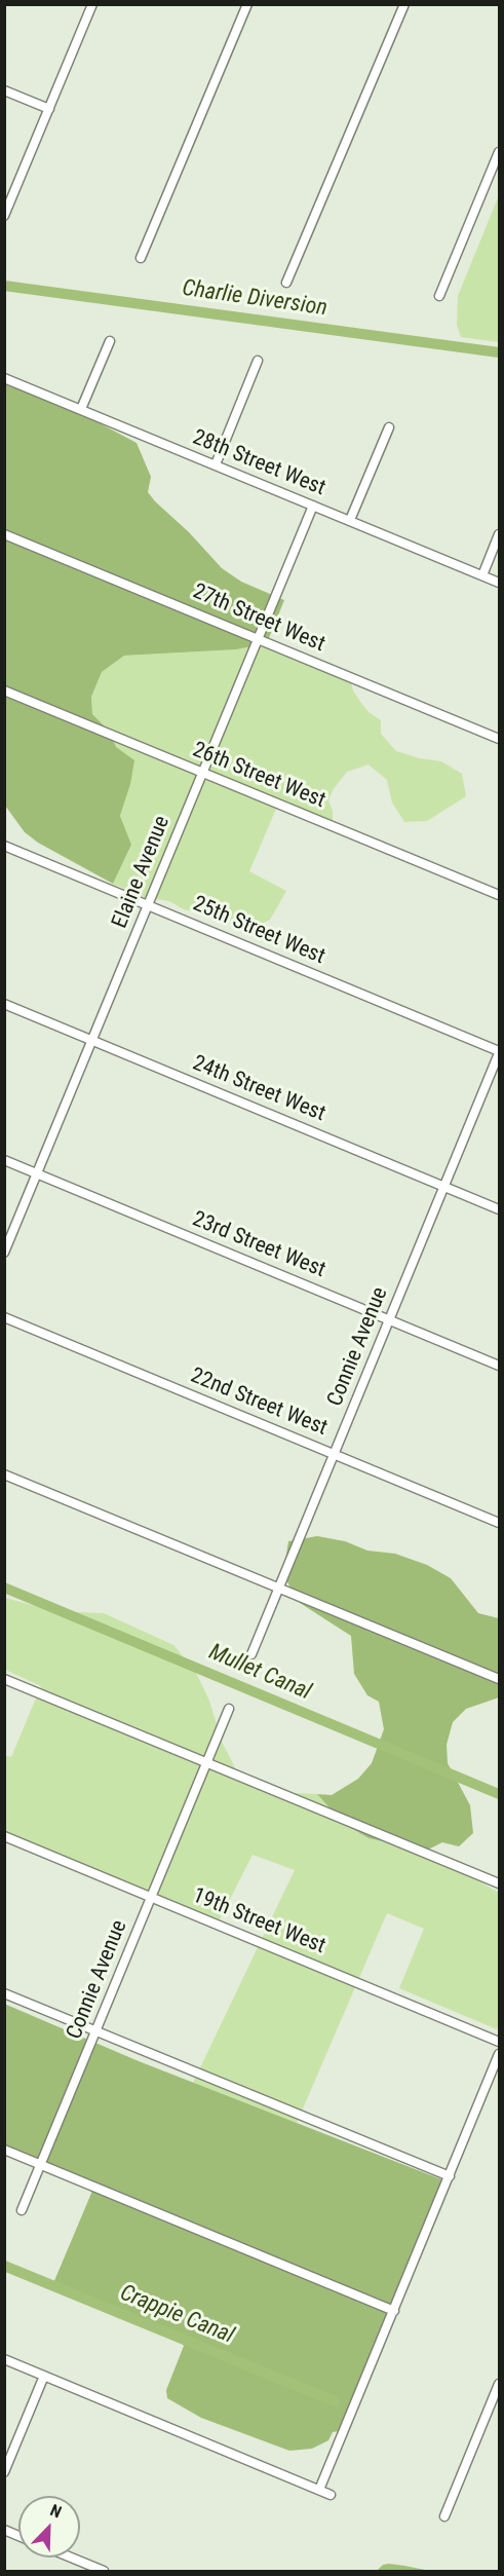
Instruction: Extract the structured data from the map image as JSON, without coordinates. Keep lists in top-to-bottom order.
{
  "streets": {
    "street": [
      "28th Street West",
      "27th Street West",
      "26th Street West",
      "Elaine Avenue",
      "25th Street West",
      "24th Street West",
      "23rd Street West",
      "Connie Avenue",
      "22nd Street West",
      "19th Street West"
    ]
  },
  "crossings": [
    ["28th Street West", "Elaine Avenue"],
    ["27th Street West", "Elaine Avenue"],
    ["26th Street West", "Elaine Avenue"],
    ["Elaine Avenue", "25th Street West"],
    ["Elaine Avenue", "24th Street West"],
    ["Elaine Avenue", "23rd Street West"],
    ["25th Street West", "Connie Avenue"],
    ["24th Street West", "Connie Avenue"],
    ["23rd Street West", "Connie Avenue"],
    ["Connie Avenue", "22nd Street West"],
    ["Connie Avenue", "19th Street West"]
  ],
  "water": ["Charlie Diversion", "Mullet Canal", "Crappie Canal"],
  "north": "top right"
}
